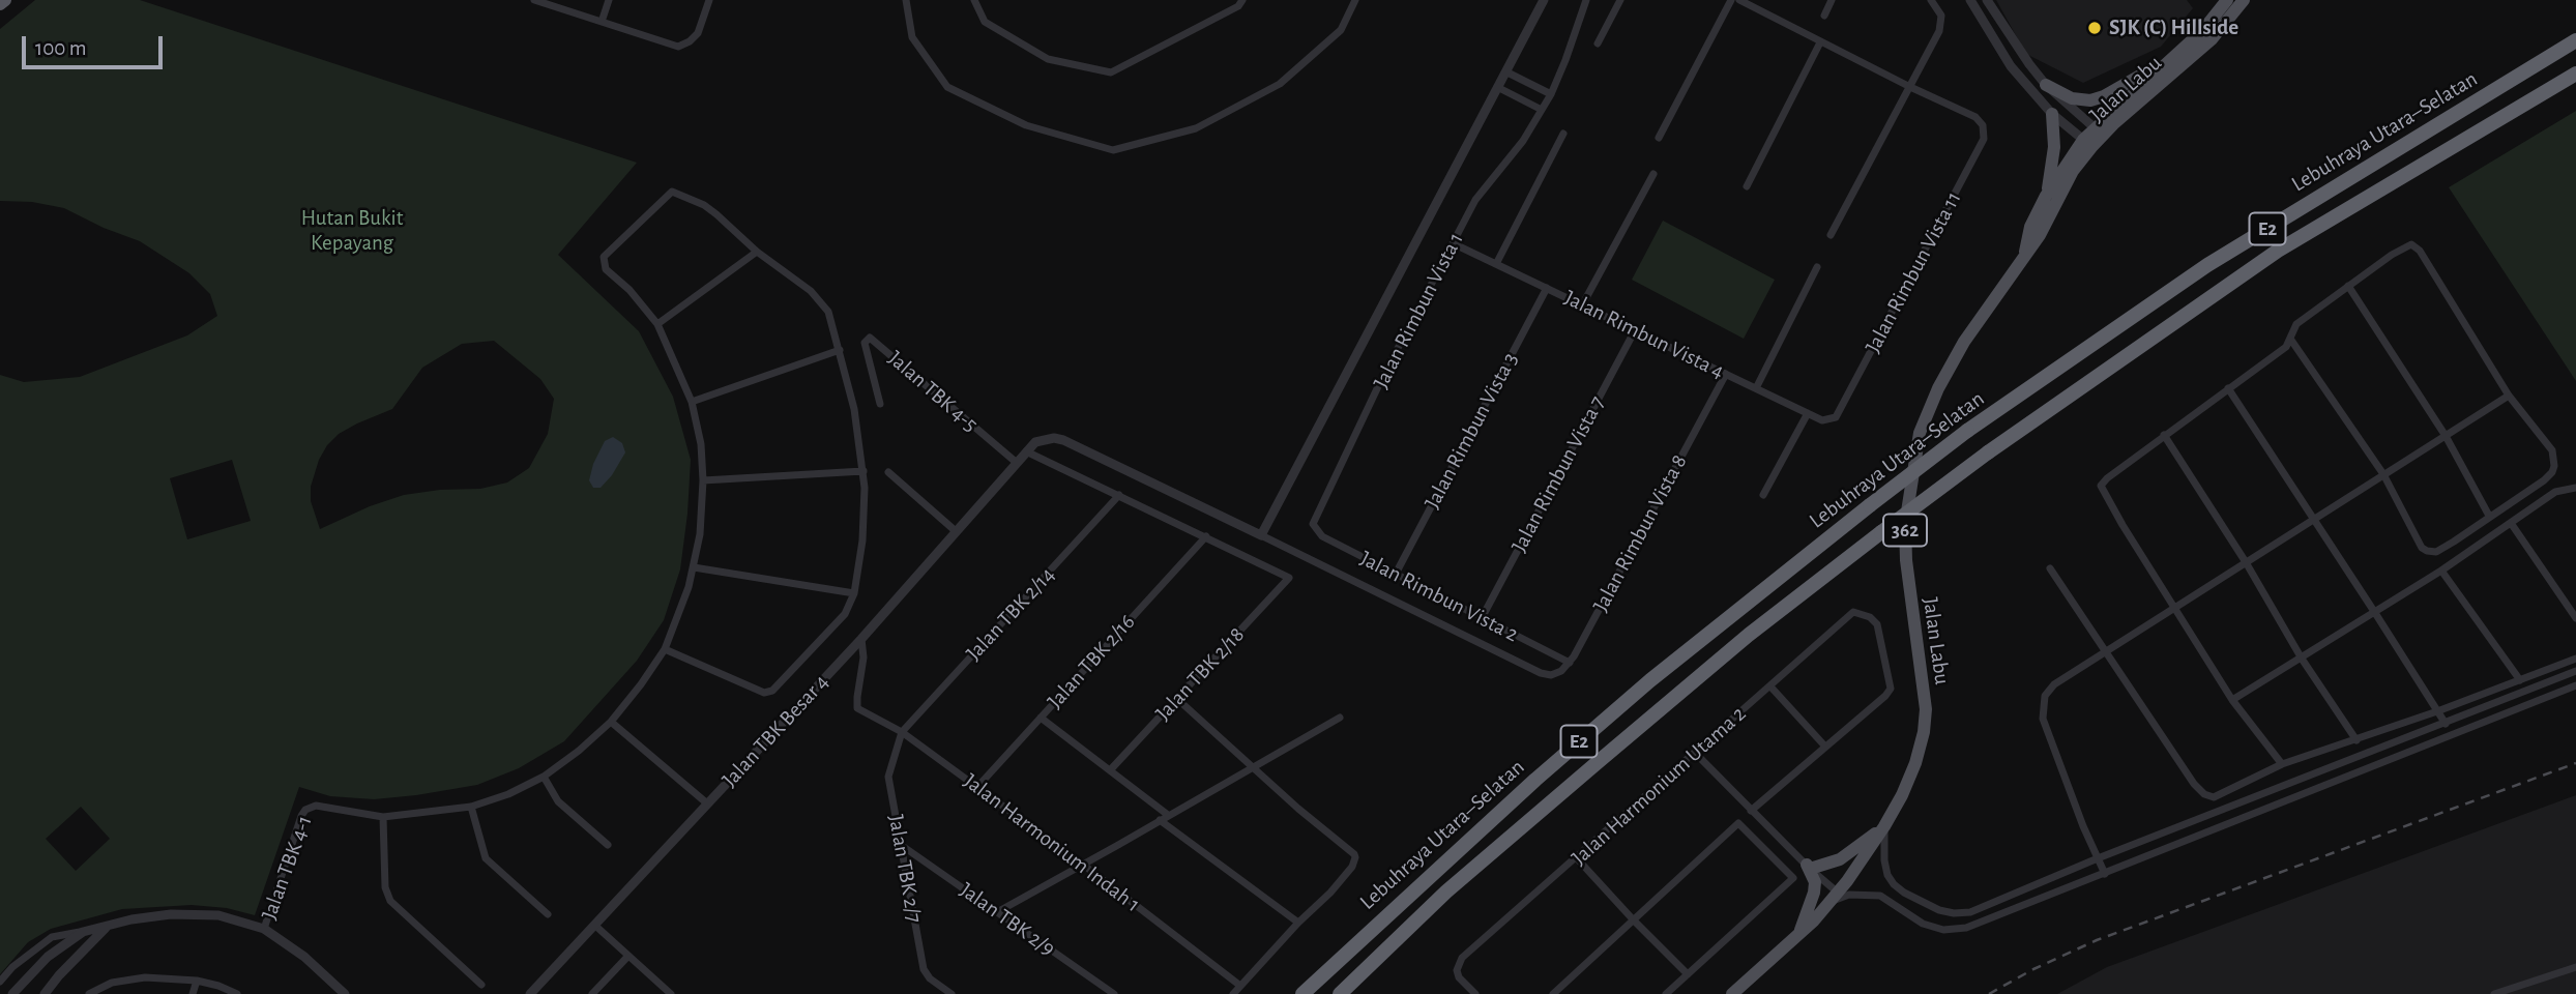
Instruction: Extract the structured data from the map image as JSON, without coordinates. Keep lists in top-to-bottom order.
{
  "streets": {
    "highway": ["Lebuhraya Utara–Selatan", "E2"],
    "main road": ["Jalan Labu", "362"],
    "street": [
      "Jalan Rimbun Vista 11",
      "Jalan Rimbun Vista 1",
      "Jalan Rimbun Vista 4",
      "Jalan TBK 4-5",
      "Jalan Rimbun Vista 3",
      "Jalan Rimbun Vista 7",
      "Jalan Rimbun Vista 8",
      "Jalan Rimbun Vista 2",
      "Jalan TBK 2/14",
      "Jalan TBK 2/16",
      "Jalan TBK 2/18",
      "Jalan TBK Besar 4",
      "Jalan Harmonium Utama 2",
      "Jalan Harmonium Indah 1",
      "Jalan TBK 4-1",
      "Jalan TBK 2/7",
      "Jalan TBK 2/9"
    ]
  },
  "crossings": [
    ["Jalan Rimbun Vista 11", "Jalan Rimbun Vista 4"],
    ["Jalan Rimbun Vista 1", "Jalan Rimbun Vista 4"],
    ["Jalan Rimbun Vista 1", "Jalan Rimbun Vista 2"],
    ["Jalan Rimbun Vista 4", "Jalan Rimbun Vista 3"],
    ["Jalan Rimbun Vista 4", "Jalan Rimbun Vista 7"],
    ["Jalan Rimbun Vista 4", "Jalan Rimbun Vista 8"],
    ["Jalan TBK 4-5", "Jalan TBK Besar 4"],
    ["Jalan Rimbun Vista 3", "Jalan Rimbun Vista 2"],
    ["Jalan Rimbun Vista 7", "Jalan Rimbun Vista 2"],
    ["Jalan Rimbun Vista 8", "Jalan Rimbun Vista 2"],
    ["Jalan TBK 2/14", "Jalan Harmonium Indah 1"],
    ["Jalan TBK 2/14", "Jalan TBK 2/7"],
    ["Jalan TBK 2/16", "Jalan TBK 2/18"],
    ["Jalan TBK 2/16", "Jalan Harmonium Indah 1"],
    ["Jalan TBK Besar 4", "Jalan Harmonium Indah 1"],
    ["Jalan Harmonium Indah 1", "Jalan TBK 2/7"],
    ["Jalan TBK 2/7", "Jalan TBK 2/9"]
  ],
  "parks": ["Hutan Bukit Kepayang"],
  "places": ["SJK (C) Hillside"],
  "scale_bar": "100 m"
}
